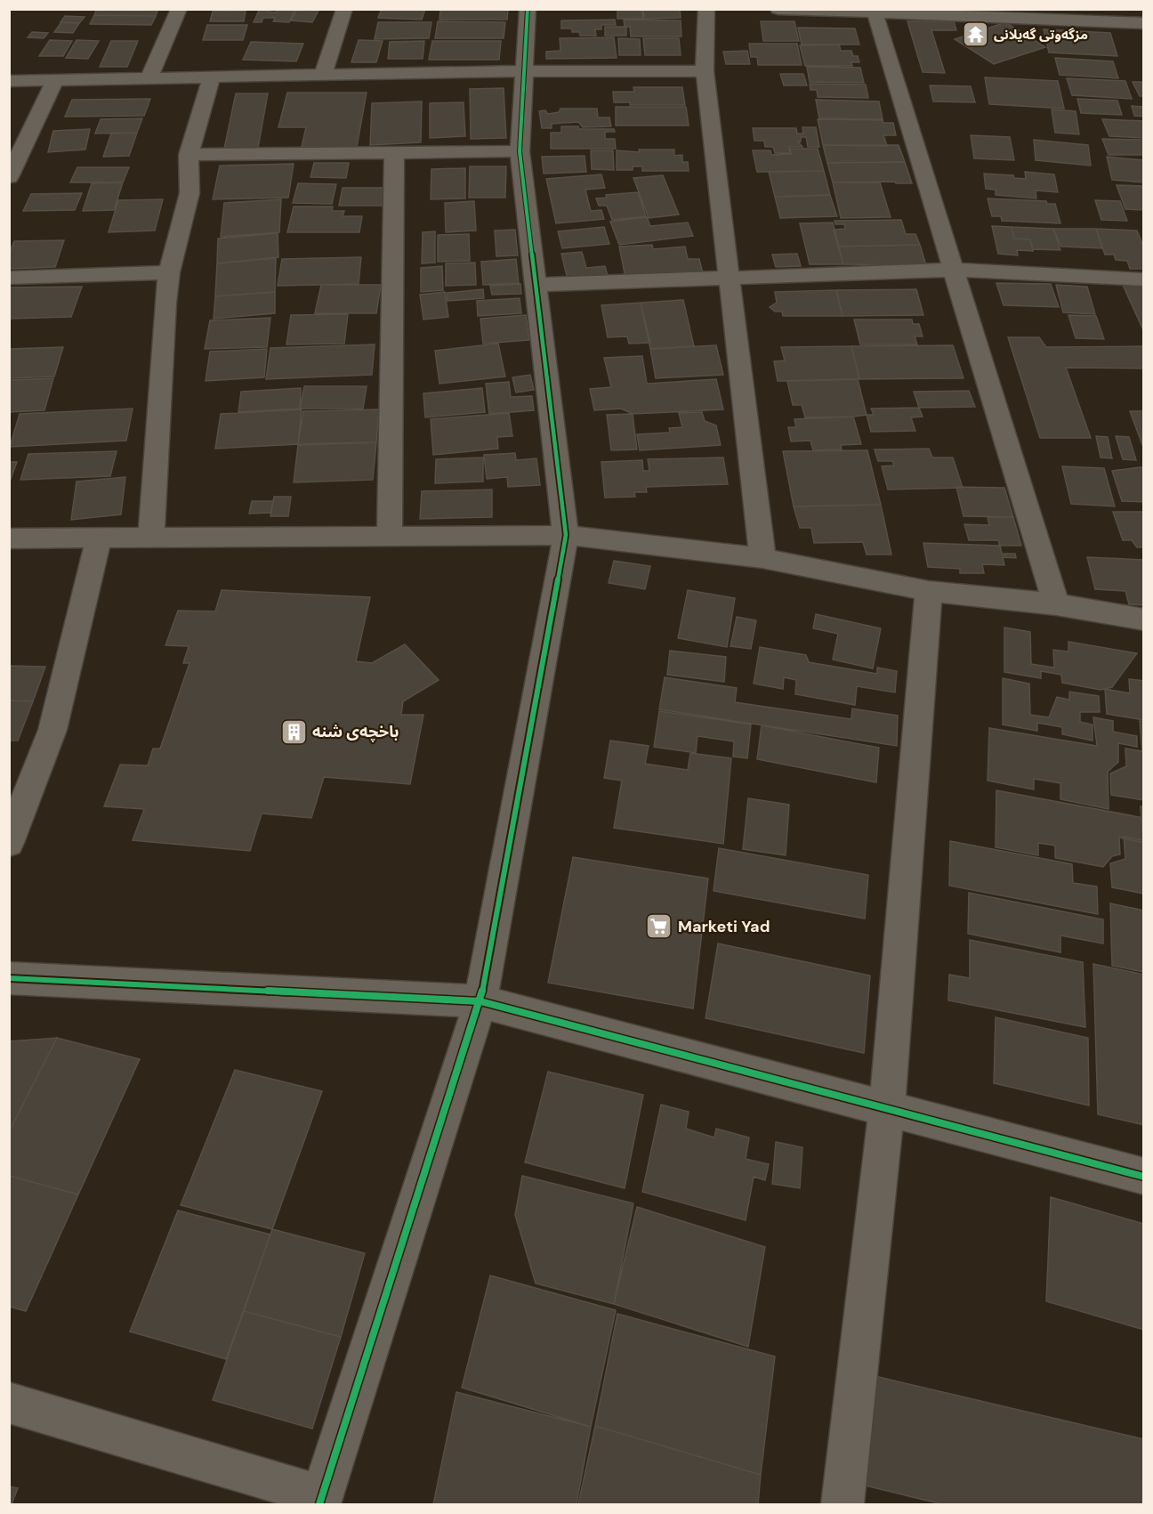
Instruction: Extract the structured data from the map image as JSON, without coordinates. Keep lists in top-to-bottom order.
{
  "places": {
    "temple": ["مزگەوتی گەیلانی"],
    "building": ["باخچەی شنە"],
    "supermarket": ["Marketi Yad"]
  }
}
